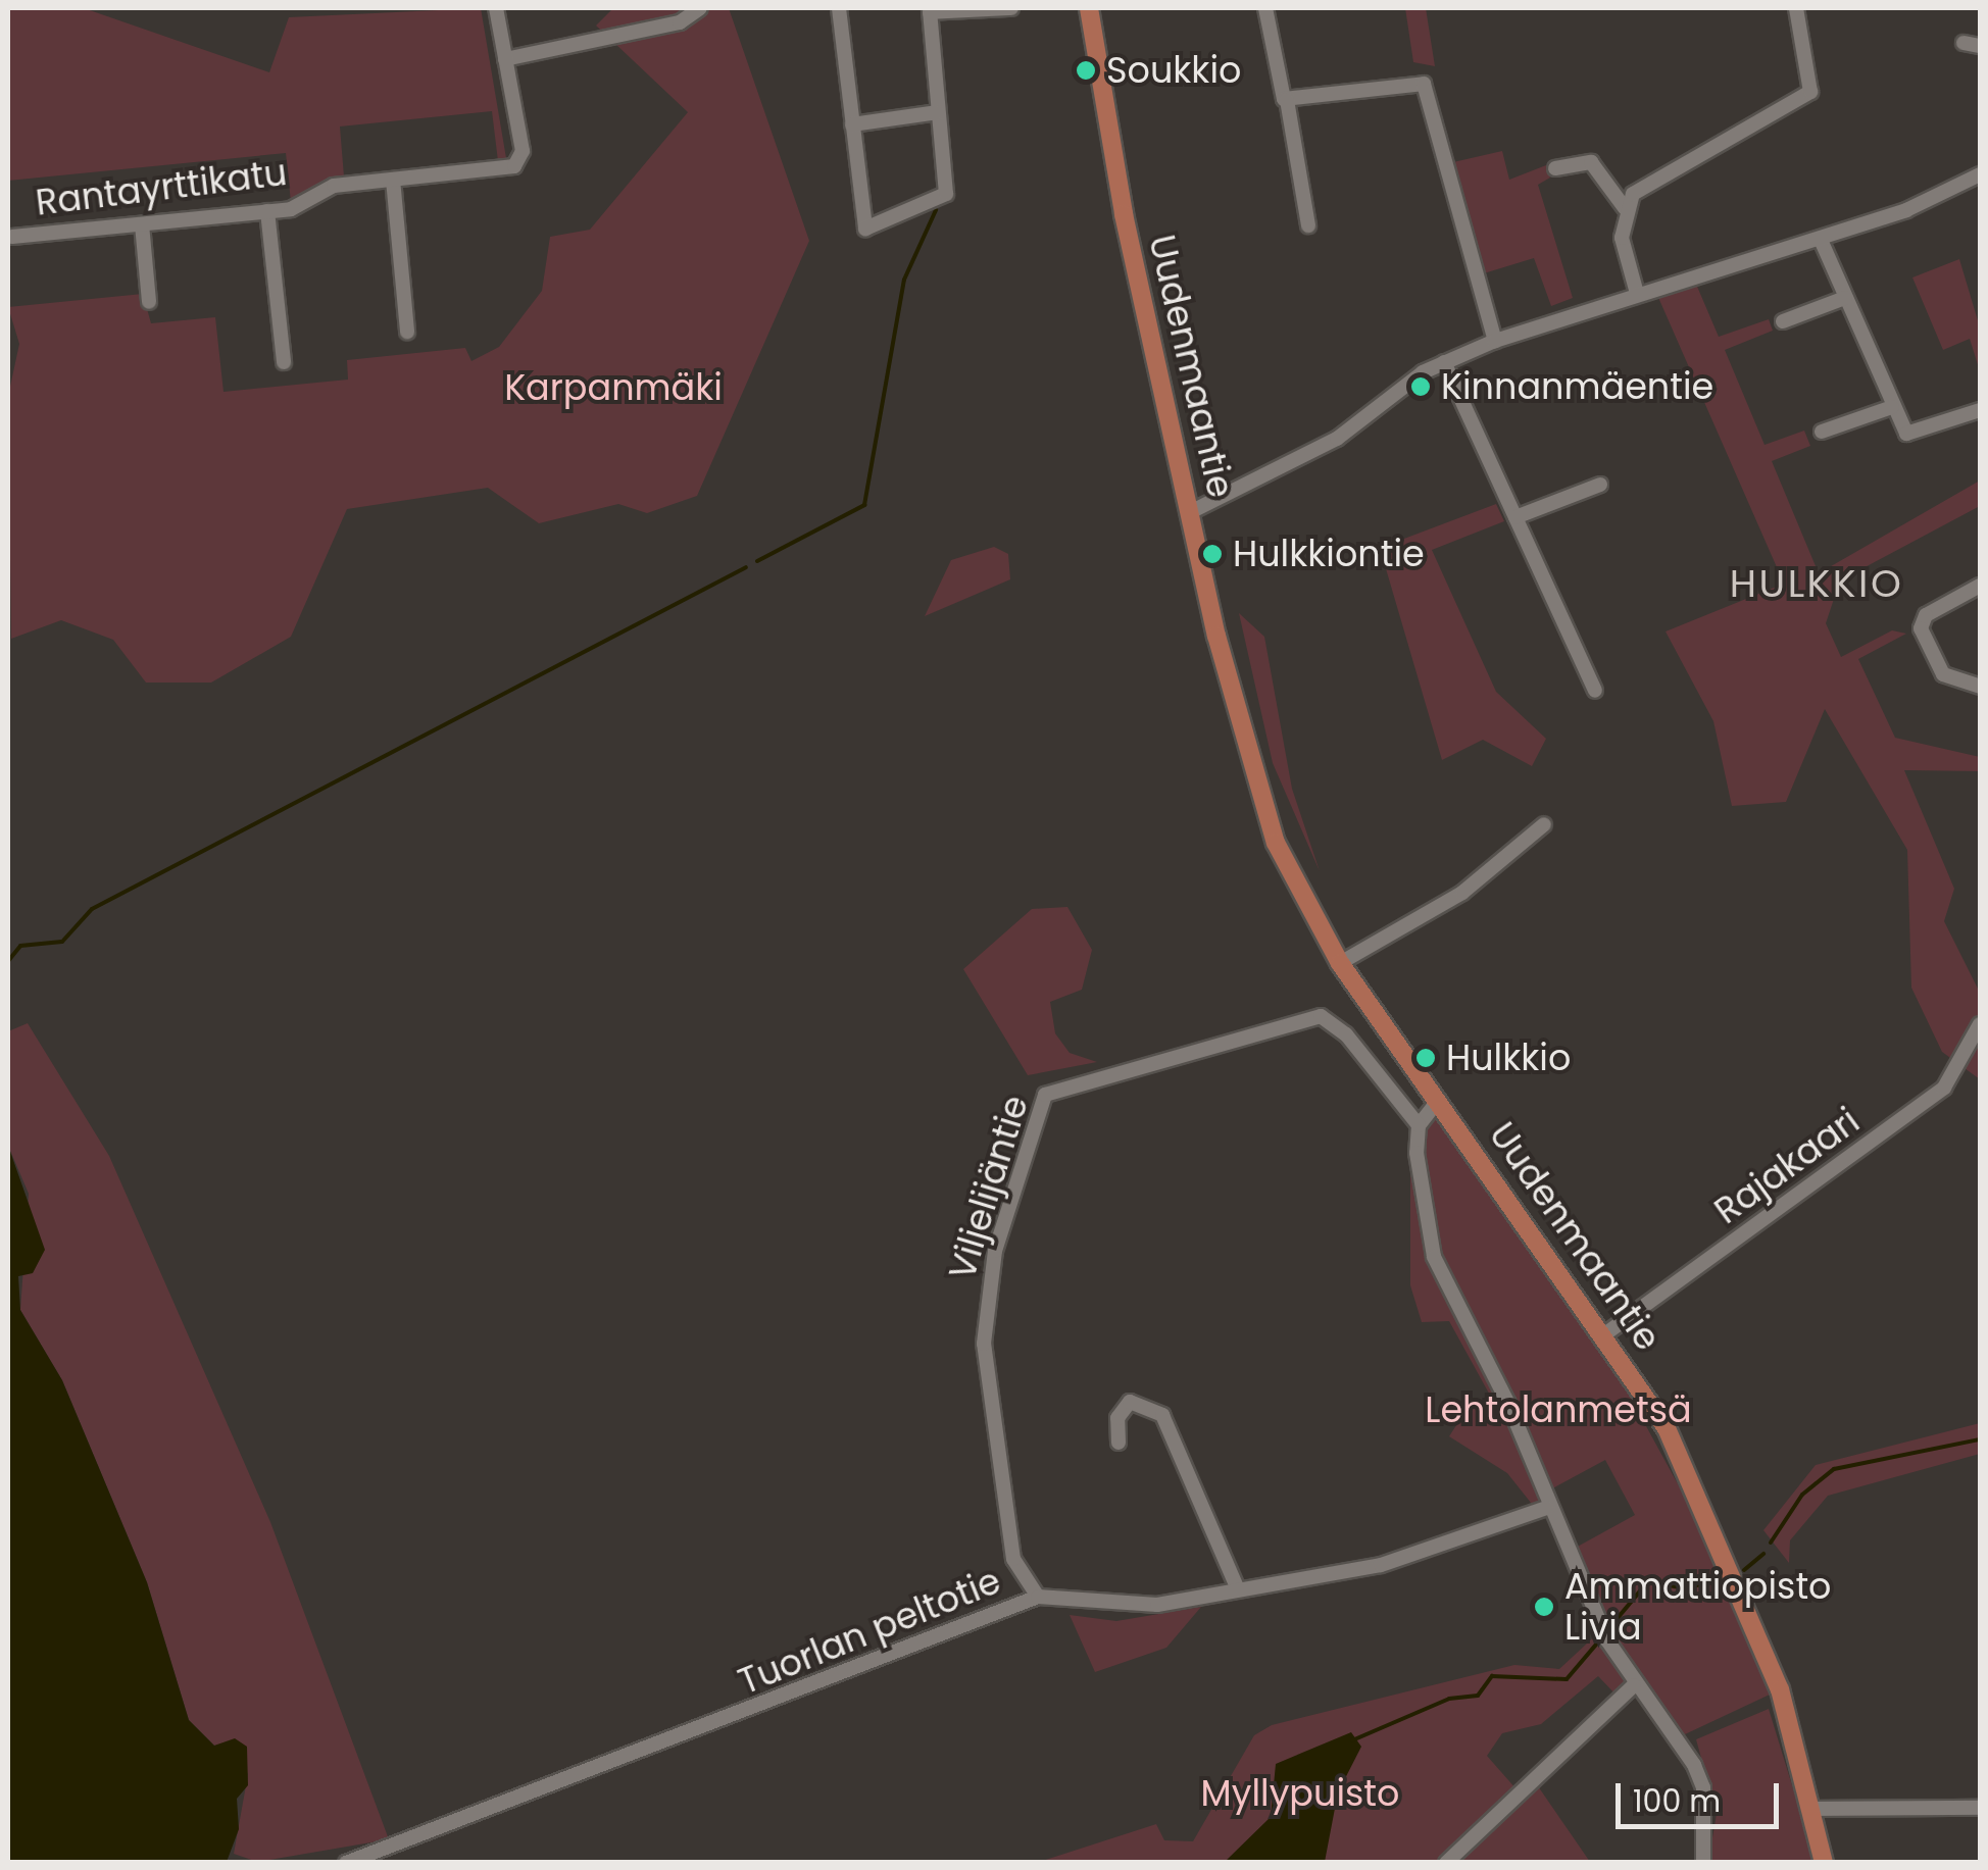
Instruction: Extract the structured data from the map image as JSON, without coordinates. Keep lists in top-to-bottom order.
{
  "streets": {
    "main road": ["Uudenmaantie"],
    "street": [
      "Rantayrttikatu",
      "Rajakaari",
      "Viljelijäntie",
      "Tuorlan peltotie"
    ]
  },
  "crossings": [
    ["Uudenmaantie", "Rajakaari"],
    ["Viljelijäntie", "Tuorlan peltotie"]
  ],
  "districts": ["HULKKIO"],
  "parks": ["Karpanmäki", "Lehtolanmetsä", "Myllypuisto"],
  "places": [
    "Soukkio",
    "Kinnanmäentie",
    "Hulkkiontie",
    "Hulkkio",
    "Ammattiopisto Livia"
  ],
  "scale_bar": "100 m"
}
